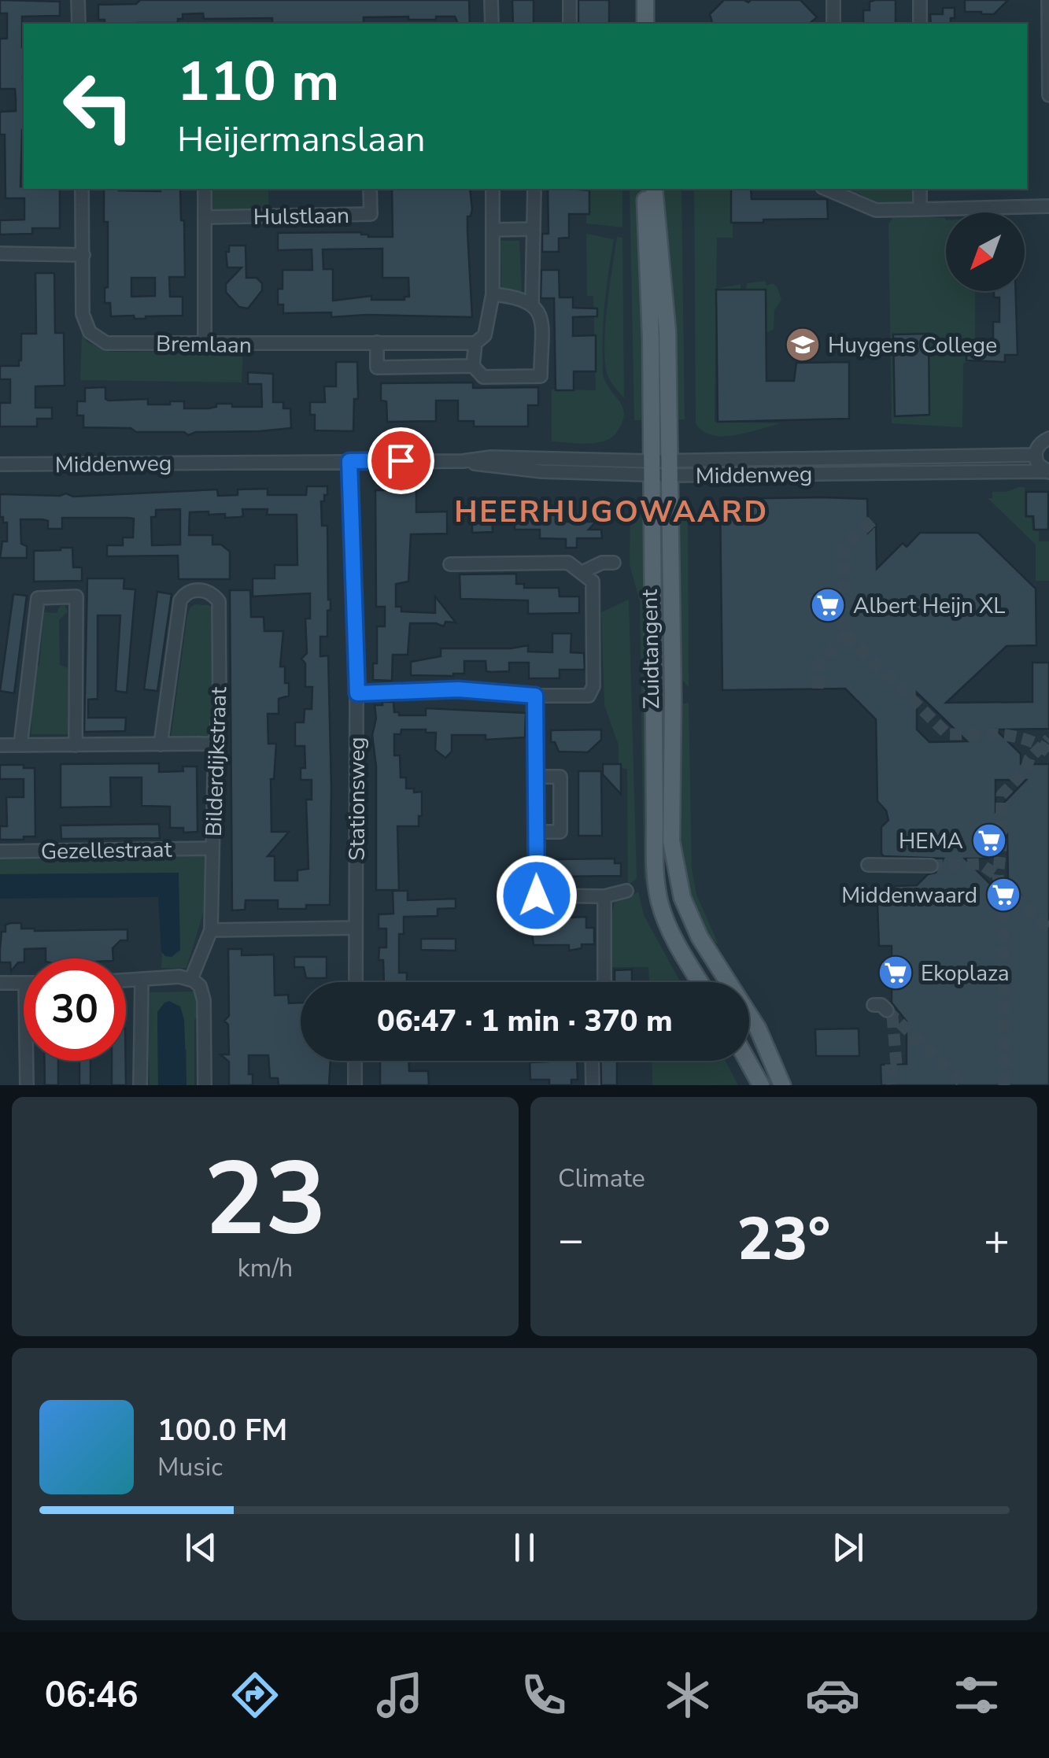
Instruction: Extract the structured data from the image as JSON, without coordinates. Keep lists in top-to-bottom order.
{
  "streets": {
    "main road": ["Zuidtangent"],
    "street": [
      "Hulstlaan",
      "Bremlaan",
      "Middenweg",
      "Bilderdijkstraat",
      "Stationsweg",
      "Gezellestraat"
    ]
  },
  "crossings": [
    ["Middenweg", "Zuidtangent"],
    ["Middenweg", "Stationsweg"],
    ["Bilderdijkstraat", "Gezellestraat"]
  ],
  "districts": ["HEERHUGOWAARD"],
  "places": {
    "school or university": ["Huygens College"],
    "supermarket": [
      "Albert Heijn XL",
      "HEMA",
      "Middenwaard",
      "Ekoplaza"
    ]
  },
  "north": "bottom left",
  "page": {
    "turn": ["110 m", "Heijermanslaan"],
    "limit": "30",
    "trip": "06:47 · 1 min · 370 m",
    "tile": [
      ["23", "km/h"],
      "Climate"
    ],
    "heat": ["−", "23°", "+"],
    "song": ["100.0 FM", "Music"],
    "tabs": "06:46"
  }
}
